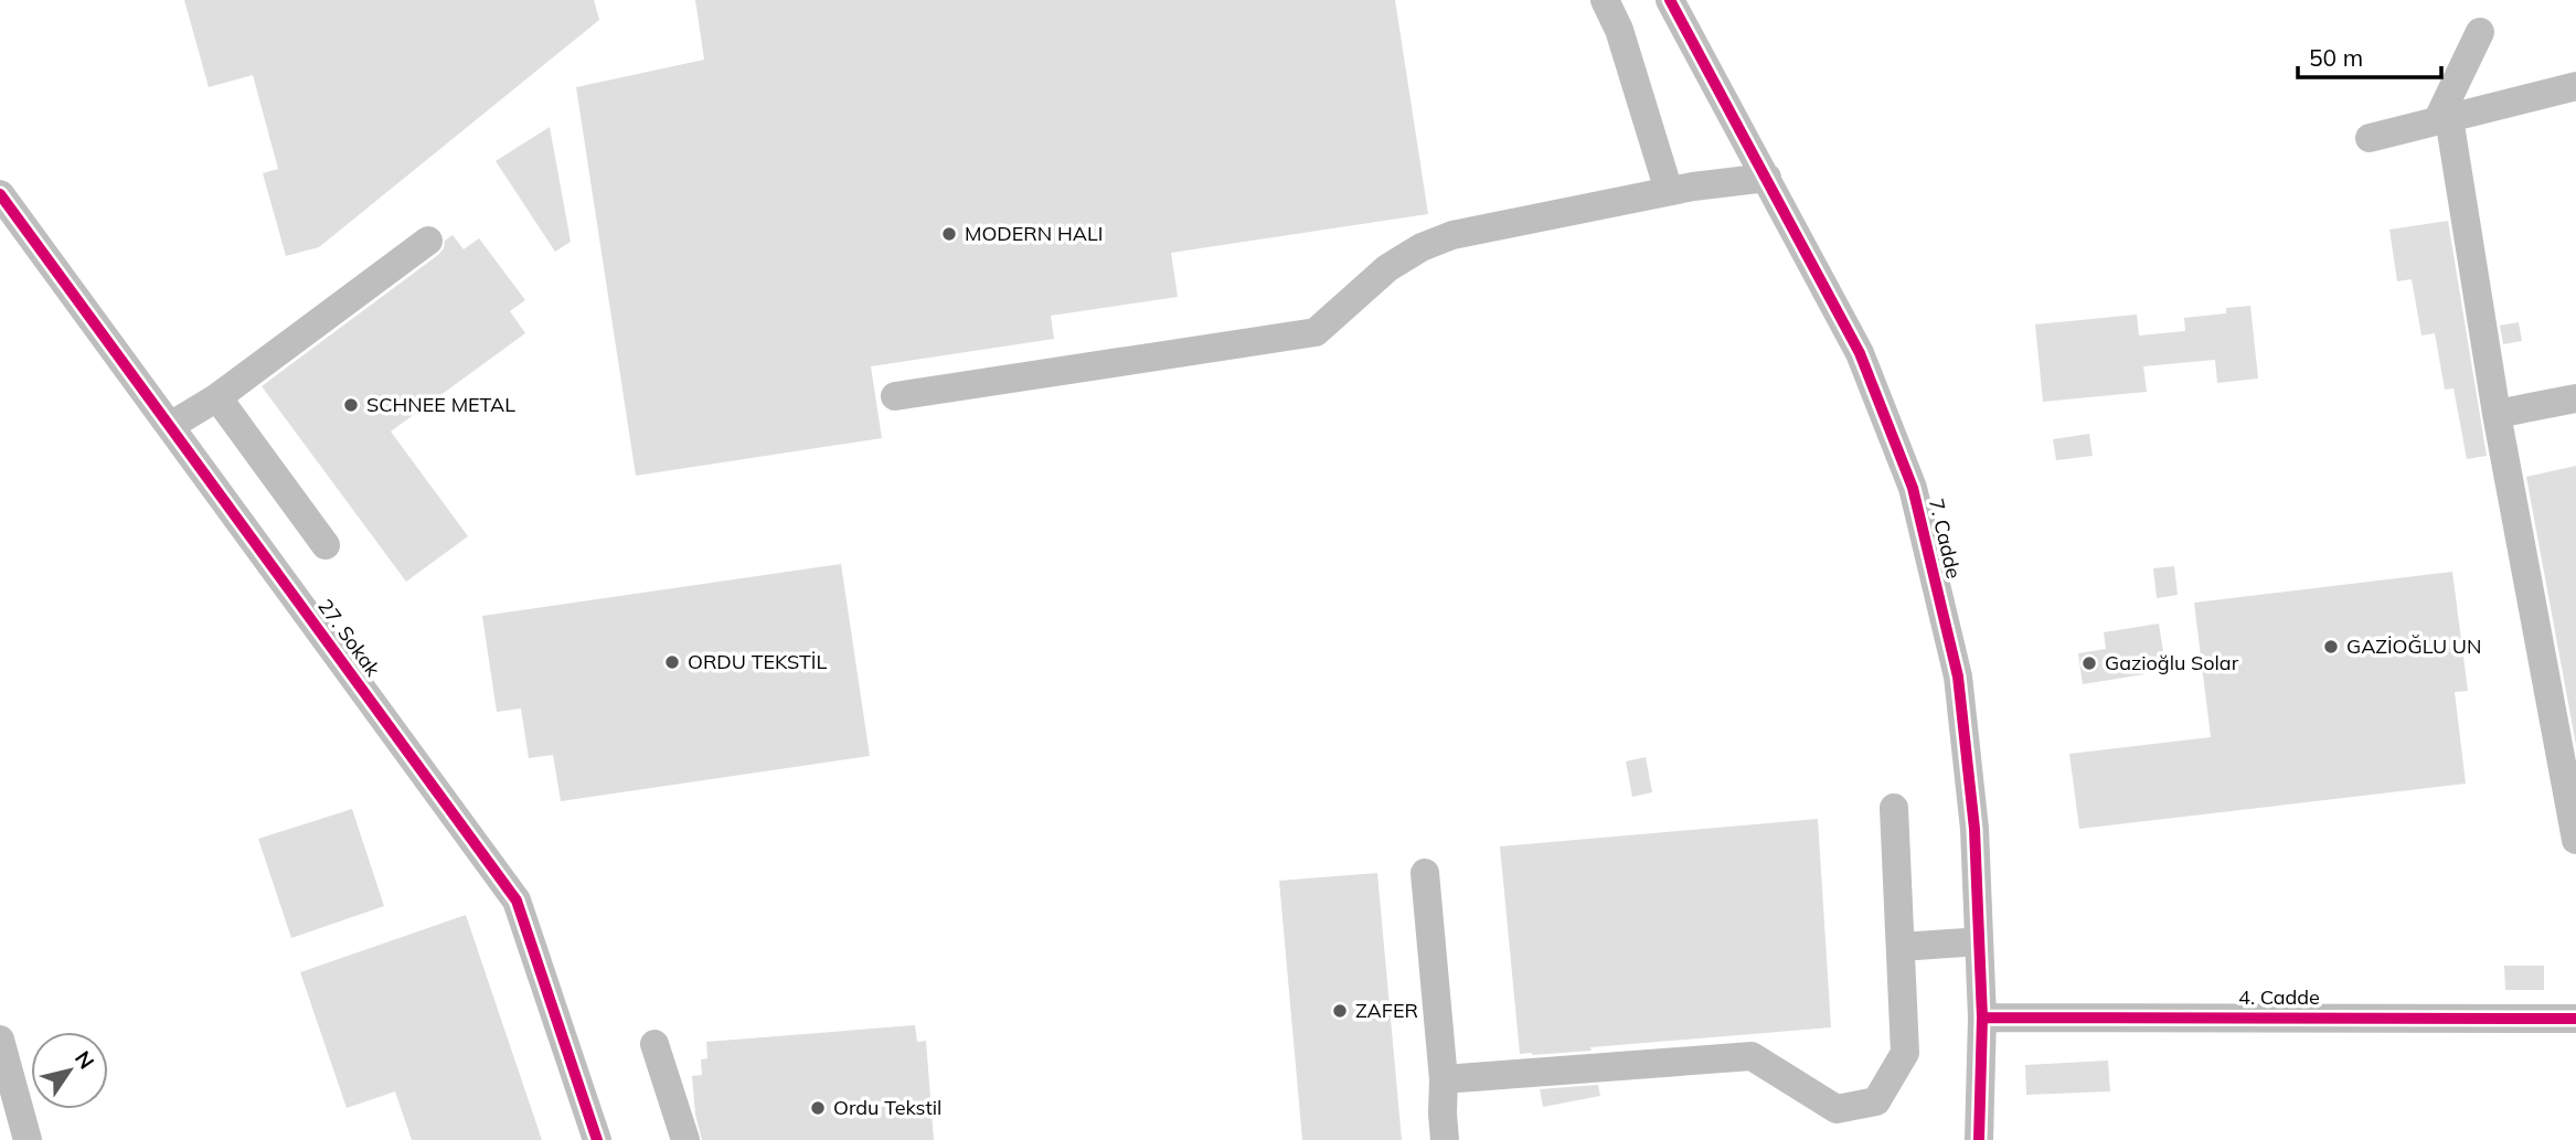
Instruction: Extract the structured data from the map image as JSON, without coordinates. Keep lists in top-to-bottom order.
{
  "streets": {
    "street": ["7. Cadde", "27. Sokak", "4. Cadde"]
  },
  "crossings": [
    ["7. Cadde", "4. Cadde"]
  ],
  "places": [
    "MODERN HALI",
    "SCHNEE METAL",
    "GAZİOĞLU UN",
    "ORDU TEKSTİL",
    "Gazioğlu Solar",
    "ZAFER",
    "Ordu Tekstil"
  ],
  "scale_bar": "50 m",
  "north": "top right"
}
